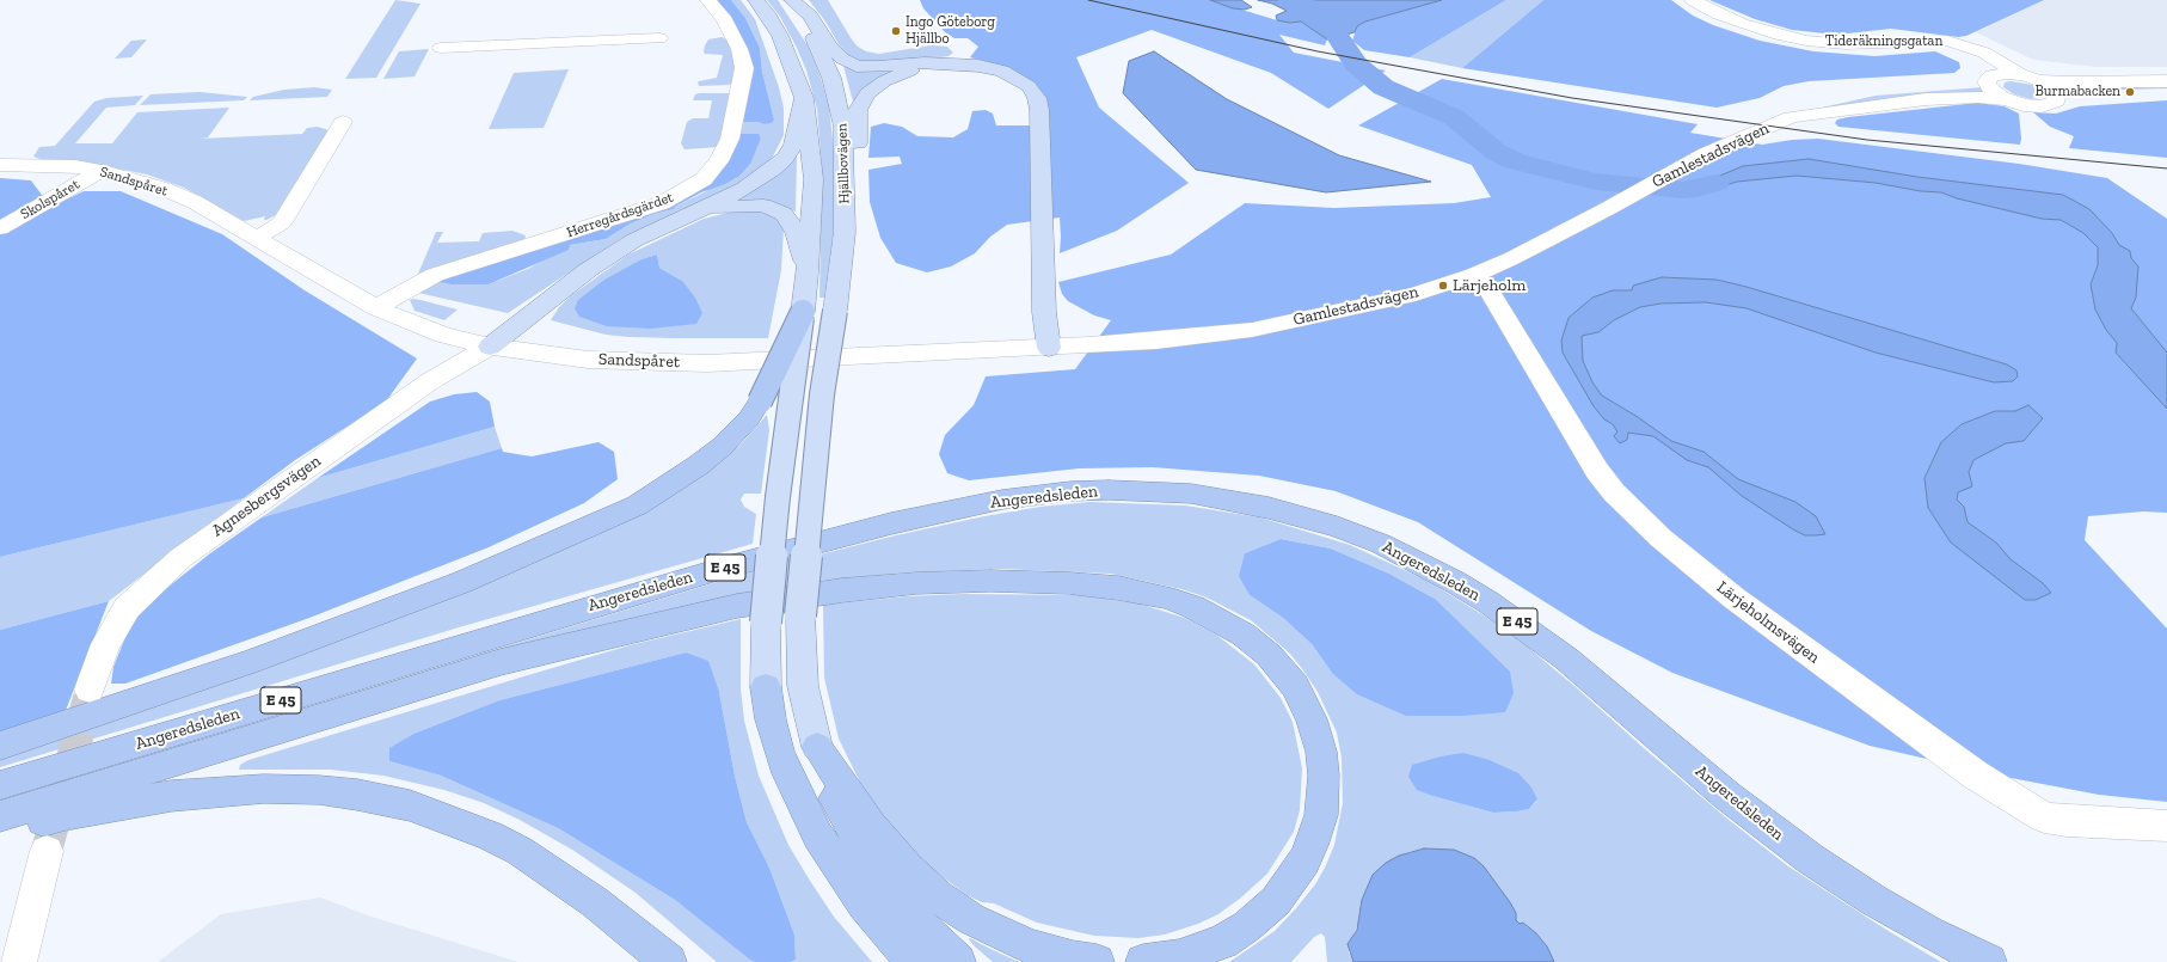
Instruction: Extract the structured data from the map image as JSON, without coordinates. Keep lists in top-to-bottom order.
{
  "streets": {
    "highway": ["Angeredsleden", "E 45"],
    "main road": ["Hjällbovägen"],
    "street": [
      "Tideräkningsgatan",
      "Gamlestadsvägen",
      "Sandspåret",
      "Skolspåret",
      "Herregårdsgärdet",
      "Agnesbergsvägen",
      "Lärjeholmsvägen"
    ]
  },
  "crossings": [
    ["Tideräkningsgatan", "Gamlestadsvägen"],
    ["Gamlestadsvägen", "Sandspåret"],
    ["Gamlestadsvägen", "Lärjeholmsvägen"],
    ["Sandspåret", "Skolspåret"],
    ["Sandspåret", "Herregårdsgärdet"],
    ["Sandspåret", "Agnesbergsvägen"]
  ],
  "places": ["Ingo Göteborg Hjällbo", "Burmabacken", "Lärjeholm"]
}
